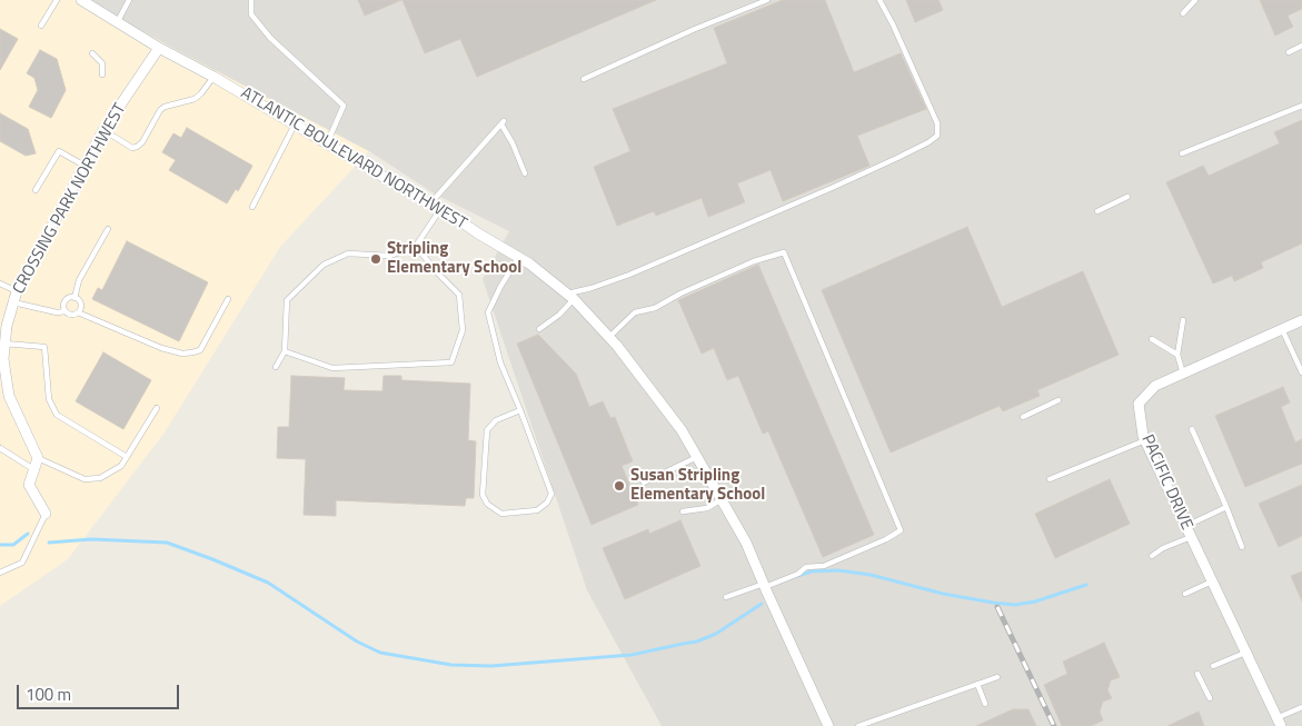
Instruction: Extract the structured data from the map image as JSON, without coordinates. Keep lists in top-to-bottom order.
{
  "streets": {
    "street": ["ATLANTIC BOULEVARD NORTHWEST", "CROSSING PARK NORTHWEST", "PACIFIC DRIVE"]
  },
  "crossings": [
    ["ATLANTIC BOULEVARD NORTHWEST", "CROSSING PARK NORTHWEST"]
  ],
  "places": ["Stripling Elementary School", "Susan Stripling Elementary School"],
  "scale_bar": "100 m"
}
